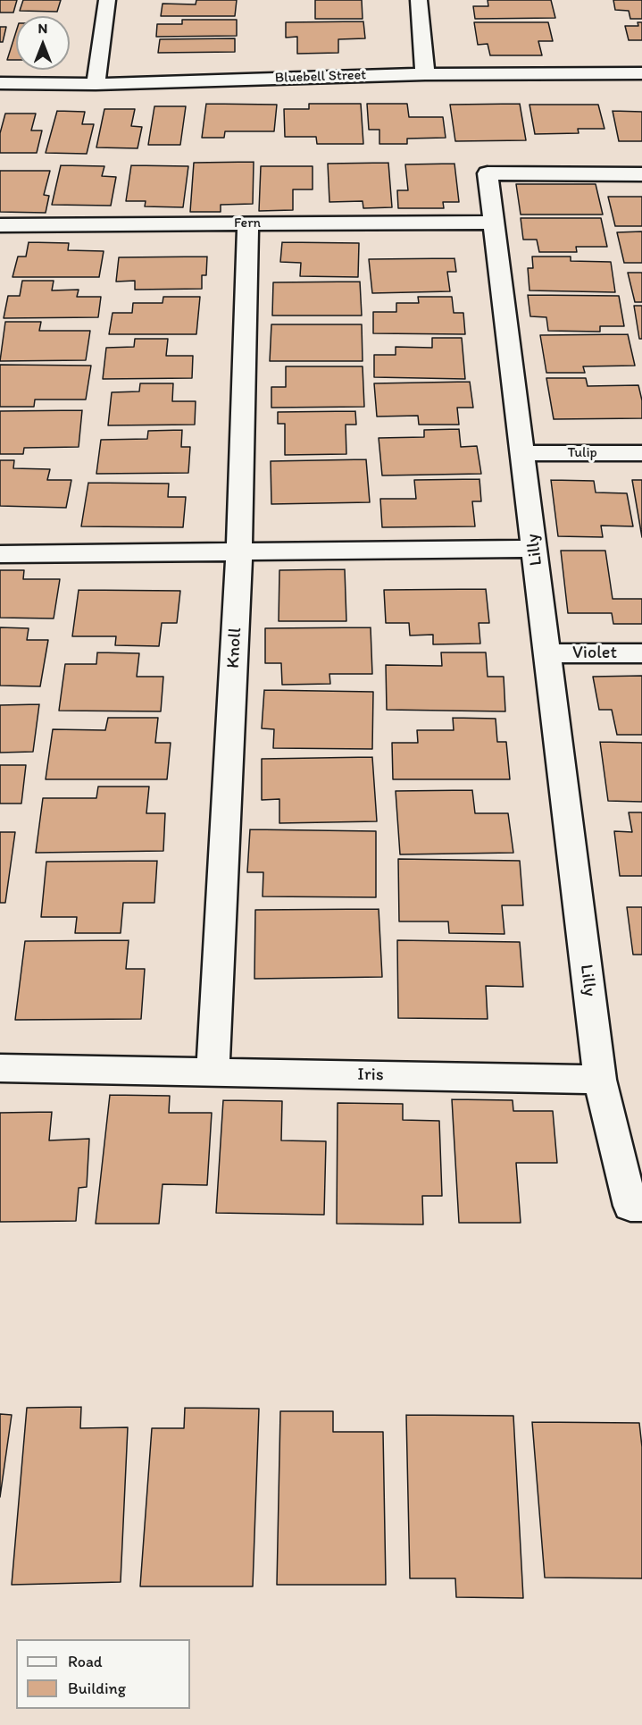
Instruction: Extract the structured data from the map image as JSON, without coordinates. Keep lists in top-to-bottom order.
{
  "streets": {
    "street": [
      "Bluebell Street",
      "Fern",
      "Tulip",
      "Lilly",
      "Knoll",
      "Violet",
      "Iris"
    ]
  },
  "crossings": [
    ["Fern", "Lilly"],
    ["Fern", "Knoll"],
    ["Tulip", "Lilly"],
    ["Lilly", "Violet"],
    ["Lilly", "Iris"],
    ["Knoll", "Iris"]
  ],
  "legend": ["Road", "Building"],
  "north": "top"
}
